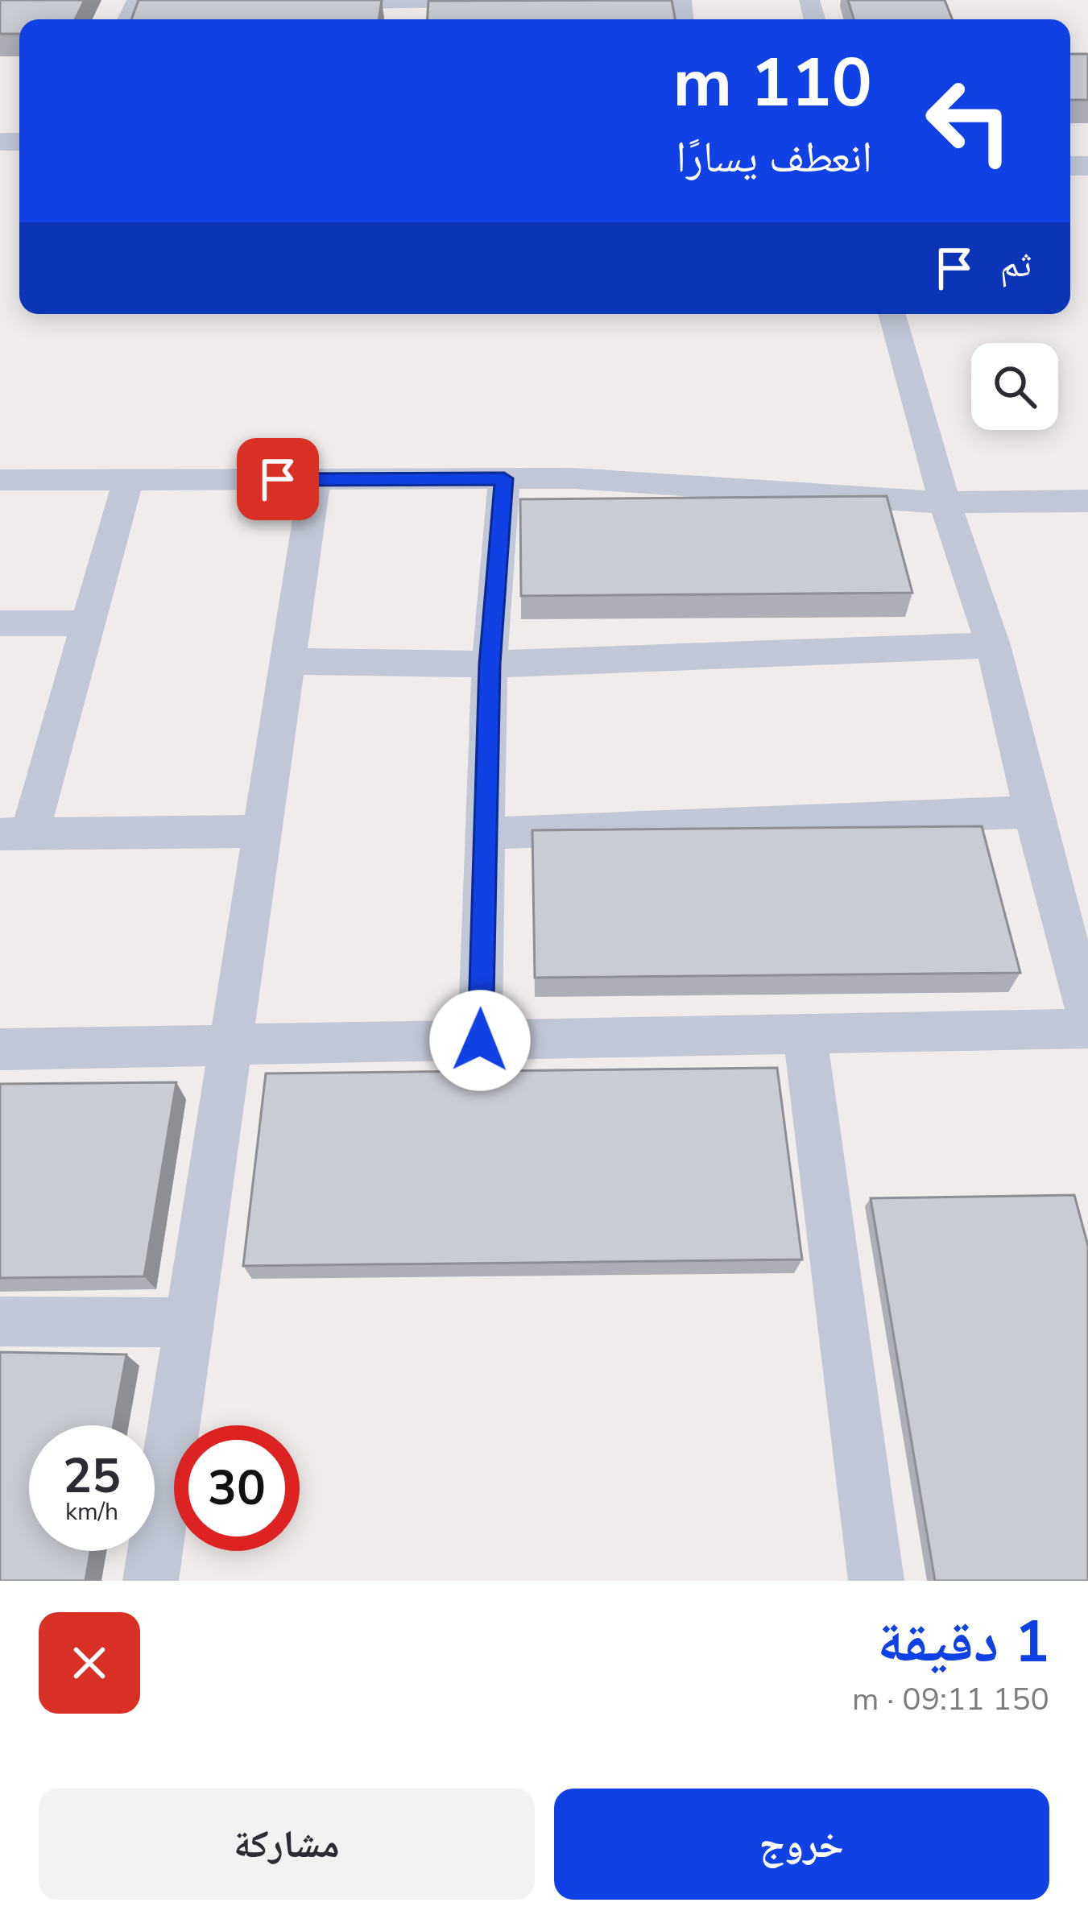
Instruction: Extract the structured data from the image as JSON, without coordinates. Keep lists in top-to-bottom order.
{
  "page": {
    "turn": ["110 m", "انعطف يسارًا"],
    "then": "ثم",
    "speed": "25 km/h",
    "limit": "30",
    "heading": ["1 دقيقة", "150 m · 09:11"],
    "buttons": ["خروج", "مشاركة"]
  }
}
